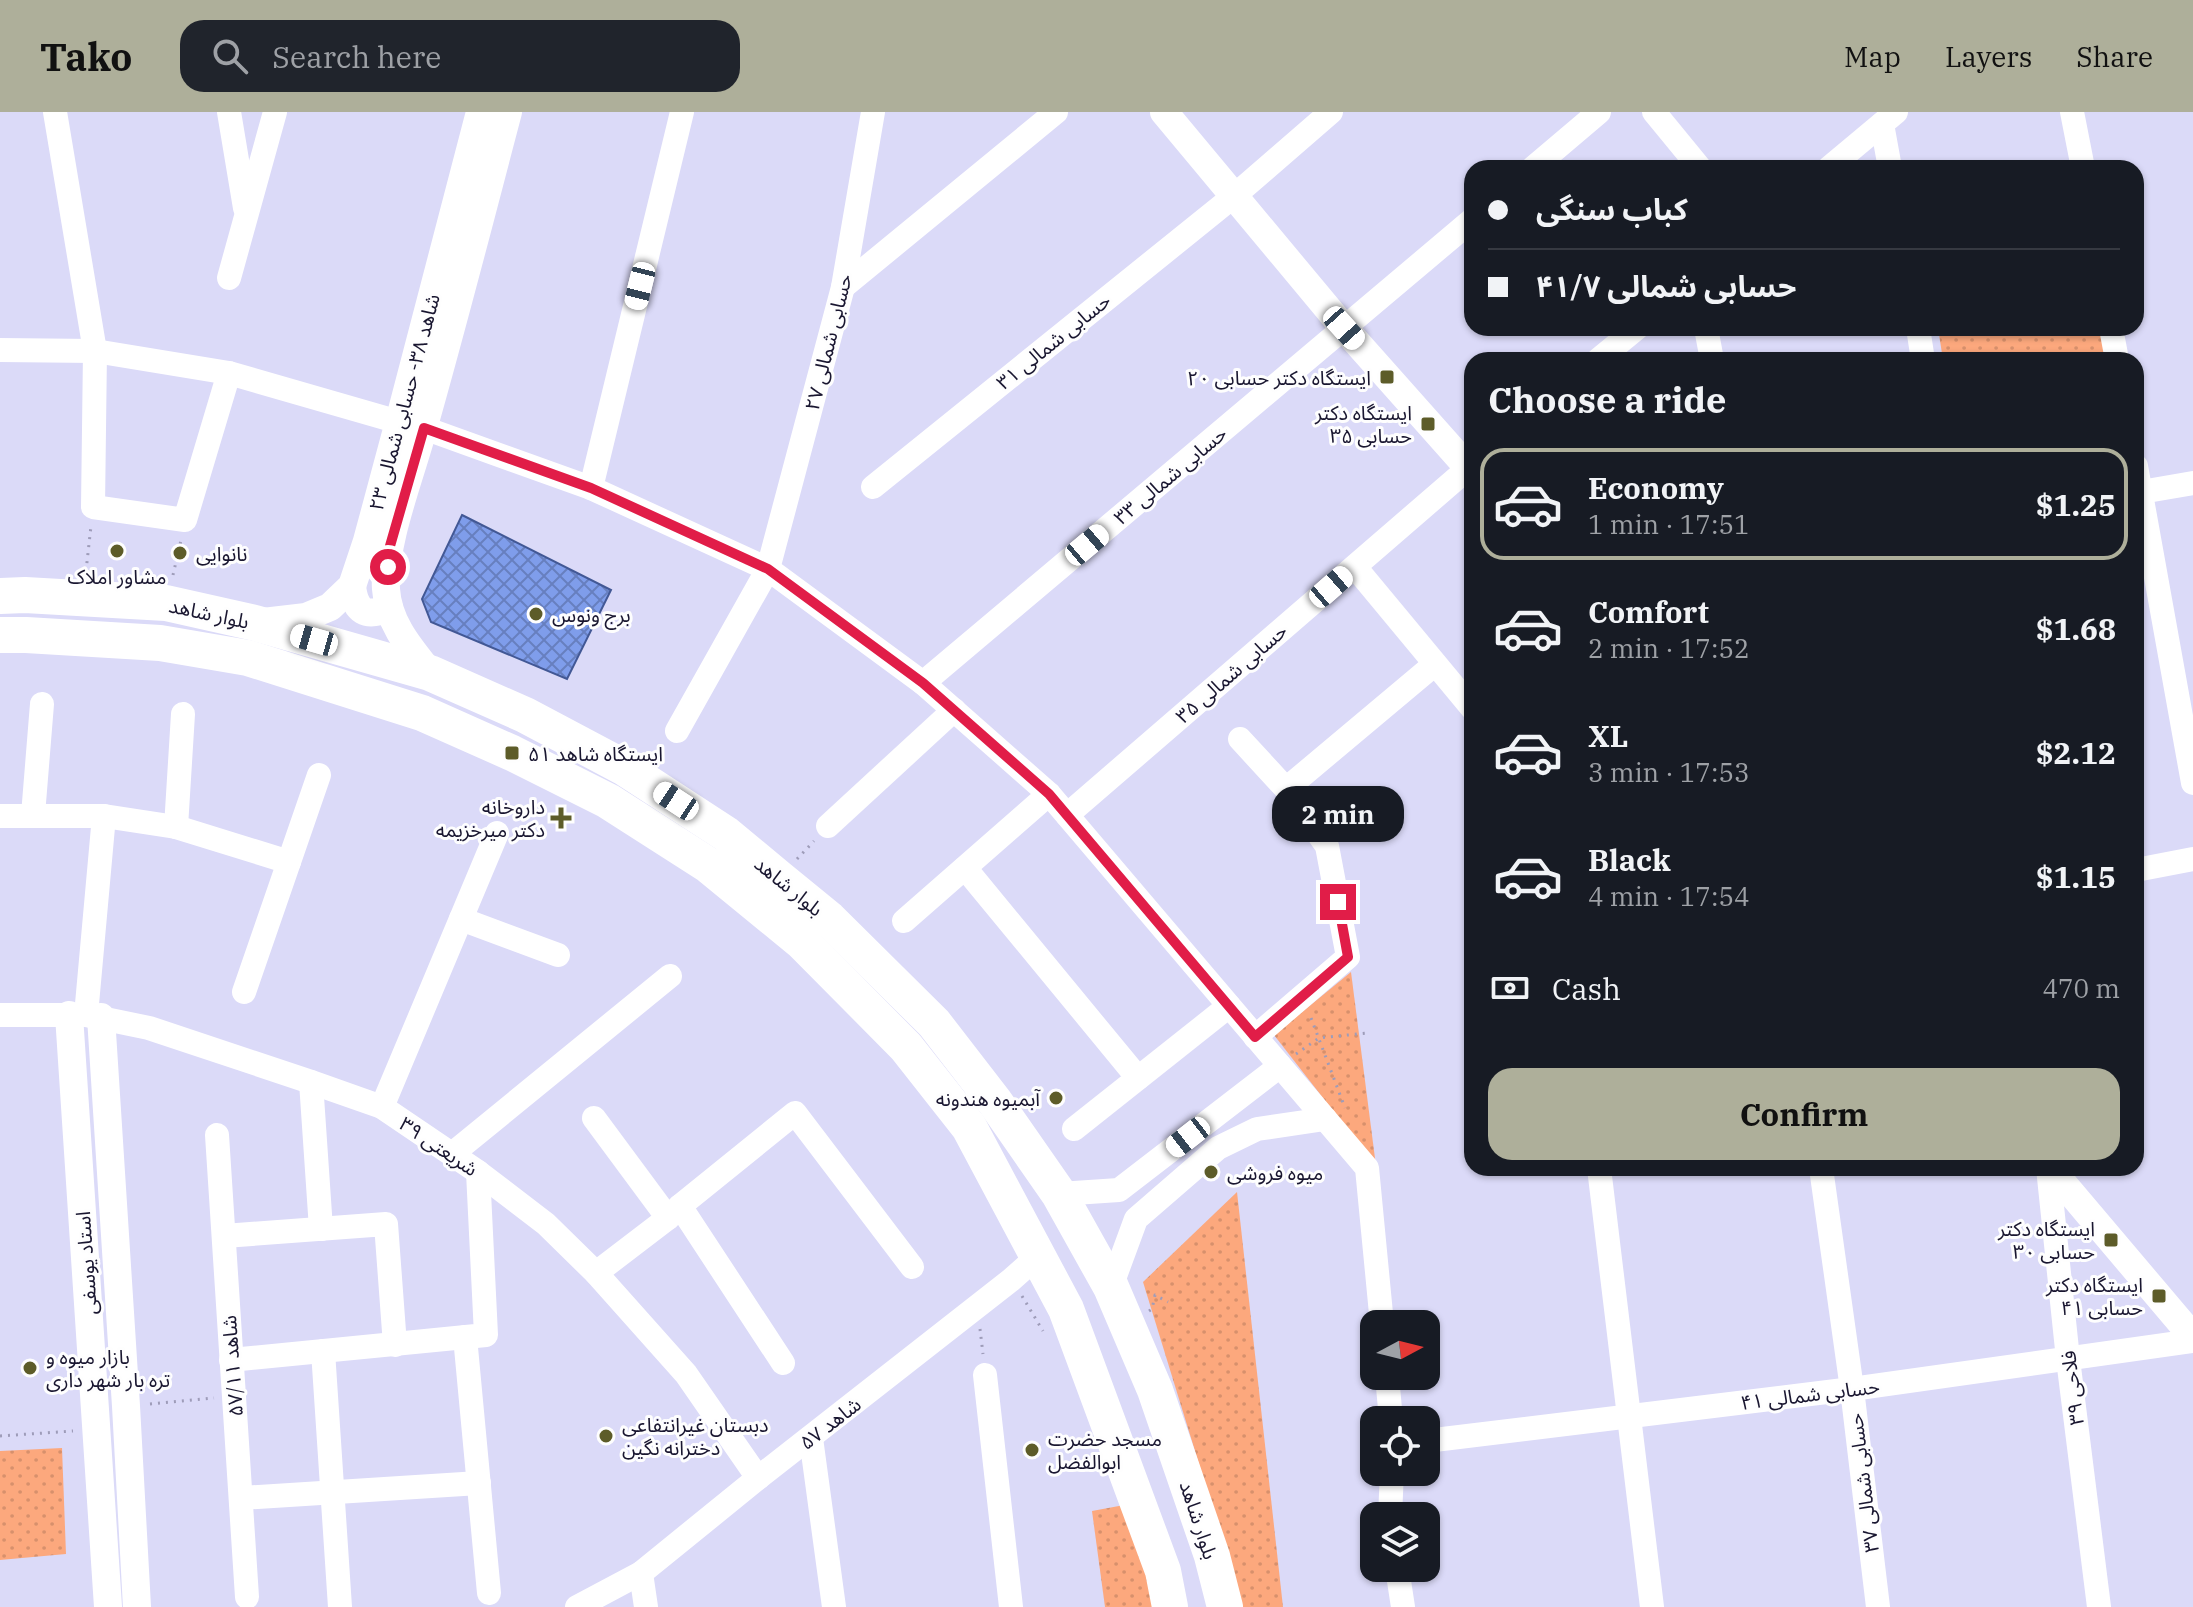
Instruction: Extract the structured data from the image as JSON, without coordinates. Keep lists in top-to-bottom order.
{
  "streets": {
    "main road": ["بلوار شاهد"],
    "street": [
      "حسابی شمالی ۳۱",
      "حسابی شمالی ۲۷",
      "شاهد ۳۸- حسابی شمالی ۲۳",
      "حسابی شمالی ۳۳",
      "حسابی شمالی ۳۵",
      "شریعتی ۳۹",
      "استاد یوسفی",
      "شاهد ۵۷/۱۱",
      "فلاحی ۳۹",
      "حسابی شمالی ۴۱",
      "شاهد ۵۷",
      "حسابی شمالی ۳۷"
    ]
  },
  "crossings": [
    ["شاهد ۳۸- حسابی شمالی ۲۳", "بلوار شاهد"],
    ["بلوار شاهد", "شاهد ۵۷"],
    ["شریعتی ۳۹", "استاد یوسفی"],
    ["شریعتی ۳۹", "شاهد ۵۷"],
    ["فلاحی ۳۹", "حسابی شمالی ۴۱"],
    ["حسابی شمالی ۴۱", "حسابی شمالی ۳۷"]
  ],
  "places": {
    "transit": [
      "ایستگاه دکتر حسابی ۲۰",
      "ایستگاه دکتر حسابی ۳۵",
      "ایستگاه شاهد ۵۱",
      "ایستگاه دکتر حسابی ۳۰",
      "ایستگاه دکتر حسابی ۴۱"
    ],
    "other": [
      "مشاور املاک",
      "نانوایی",
      "برج ونوس",
      "آبمیوه هندونه",
      "میوه فروشی",
      "بازار میوه و تره بار شهر داری",
      "دبستان غیرانتفاعی دخترانه نگین",
      "مسجد حضرت ابوالفضل"
    ],
    "health": ["داروخانه دکتر میرخزیمه"]
  },
  "north": "right",
  "page": {
    "header": "Tako",
    "search": "Search here",
    "nav": ["Map", "Layers", "Share"],
    "banner": ["کباب سنگی", "حسابی شمالی ۴۱/۷"],
    "heading": "Choose a ride",
    "list": [
      {
        "name": "Economy",
        "note": "1 min · 17:51",
        "value": "$1.25"
      },
      {
        "name": "Comfort",
        "note": "2 min · 17:52",
        "value": "$1.68"
      },
      {
        "name": "XL",
        "note": "3 min · 17:53",
        "value": "$2.12"
      },
      {
        "name": "Black",
        "note": "4 min · 17:54",
        "value": "$1.15"
      }
    ],
    "bubble": "2 min",
    "pay": ["Cash", "470 m"],
    "buttons": "Confirm"
  }
}
